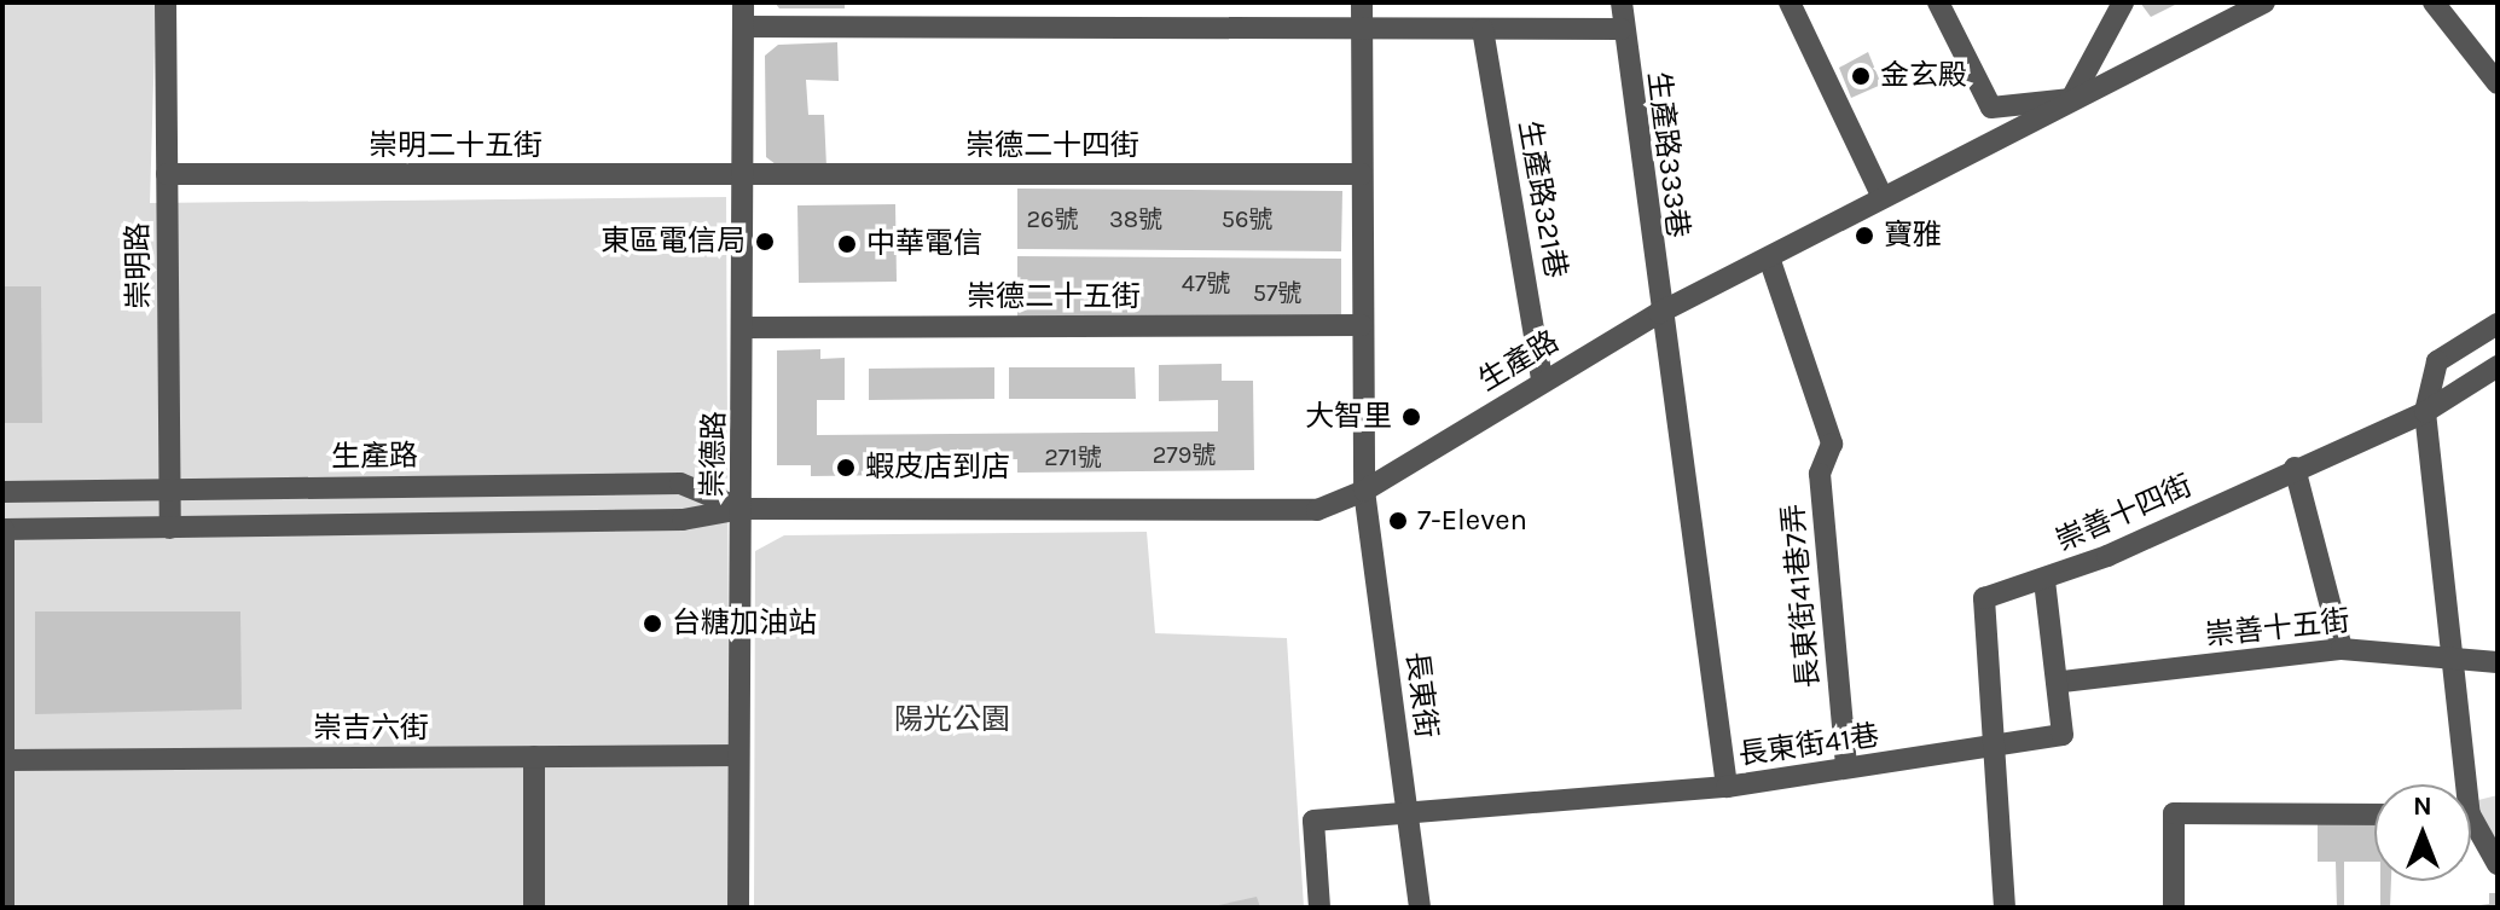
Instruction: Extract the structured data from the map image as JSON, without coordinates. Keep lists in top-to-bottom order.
{
  "streets": {
    "street": [
      "崇明二十五街",
      "崇德二十四街",
      "生產路333巷",
      "生產路321巷",
      "崇明路",
      "崇德二十五街",
      "生產路",
      "崇德路",
      "崇善十四街",
      "長東街41巷7弄",
      "崇善十五街",
      "長東街",
      "崇吉六街",
      "長東街41巷"
    ]
  },
  "crossings": [
    ["崇明二十五街", "崇德二十四街"],
    ["崇明二十五街", "崇明路"],
    ["崇明二十五街", "崇德路"],
    ["崇德二十四街", "崇德路"],
    ["崇德二十四街", "長東街"],
    ["生產路333巷", "生產路"],
    ["生產路333巷", "長東街41巷"],
    ["生產路321巷", "生產路"],
    ["崇明路", "生產路"],
    ["崇德二十五街", "崇德路"],
    ["崇德二十五街", "長東街"],
    ["生產路", "崇德路"],
    ["生產路", "長東街41巷7弄"],
    ["生產路", "長東街"],
    ["崇德路", "崇吉六街"],
    ["崇善十四街", "長東街41巷"],
    ["長東街41巷7弄", "長東街41巷"],
    ["崇善十五街", "長東街41巷"],
    ["長東街", "長東街41巷"]
  ],
  "parks": ["陽光公園"],
  "places": [
    "金玄殿",
    "寶雅",
    "東區電信局",
    "中華電信",
    "大智里",
    "蝦皮店到店",
    "7-Eleven",
    "台糖加油站"
  ],
  "house_numbers": [
    "26號",
    "38號",
    "56號",
    "47號",
    "57號",
    "279號",
    "271號"
  ],
  "north": "top"
}
